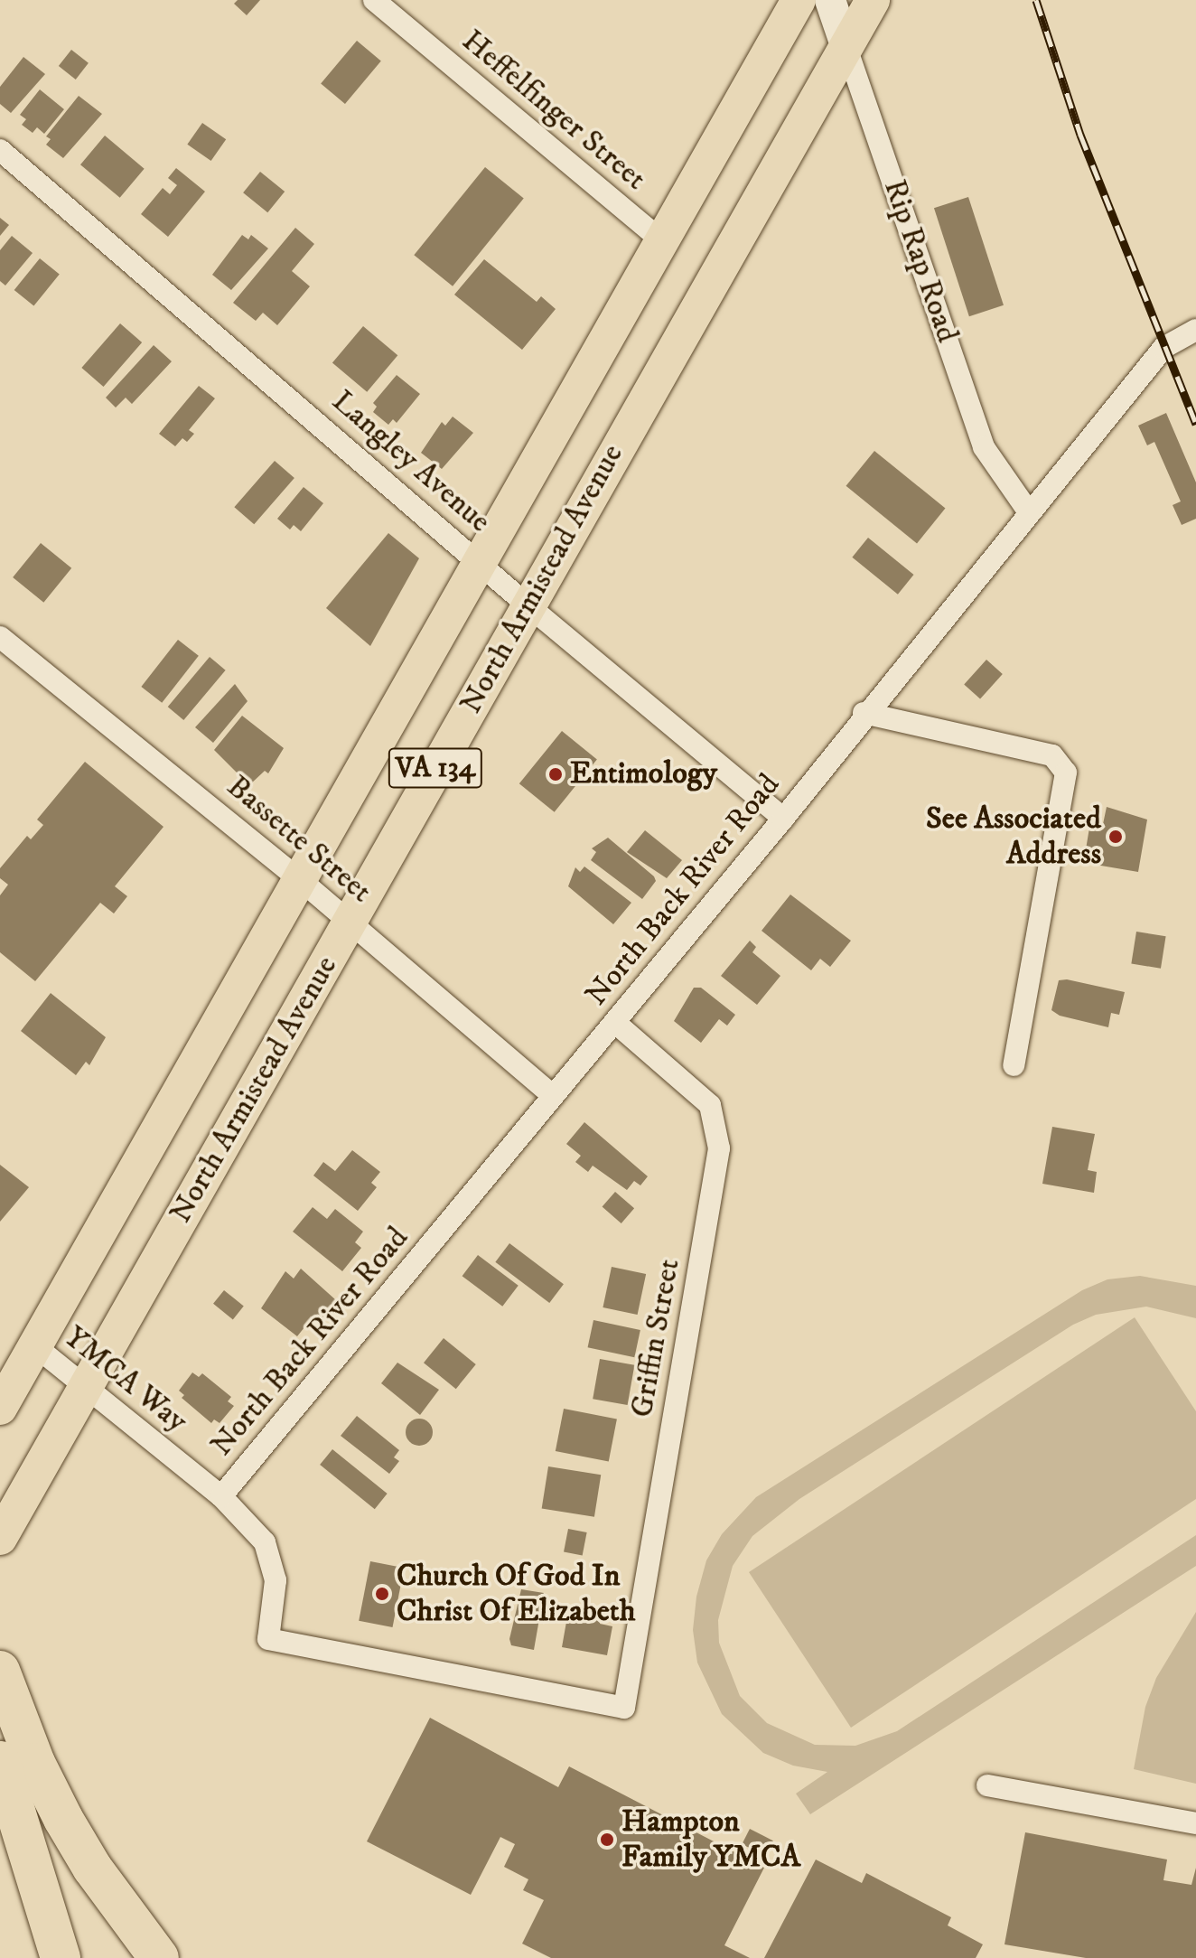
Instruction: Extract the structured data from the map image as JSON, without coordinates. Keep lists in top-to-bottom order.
{
  "streets": {
    "main road": ["Rip Rap Road", "North Armistead Avenue", "VA 134"],
    "street": [
      "Heffelfinger Street",
      "Langley Avenue",
      "Bassette Street",
      "North Back River Road",
      "Griffin Street",
      "YMCA Way"
    ]
  },
  "crossings": [
    ["Heffelfinger Street", "North Armistead Avenue"],
    ["Rip Rap Road", "North Armistead Avenue"],
    ["Rip Rap Road", "North Back River Road"],
    ["Langley Avenue", "North Armistead Avenue"],
    ["Langley Avenue", "North Back River Road"],
    ["North Armistead Avenue", "Bassette Street"],
    ["North Armistead Avenue", "YMCA Way"],
    ["Bassette Street", "North Back River Road"],
    ["North Back River Road", "Griffin Street"],
    ["North Back River Road", "YMCA Way"],
    ["Griffin Street", "YMCA Way"]
  ],
  "places": [
    "Entimology",
    "See Associated Address",
    "Church Of God In Christ Of Elizabeth",
    "Hampton Family YMCA"
  ]
}
